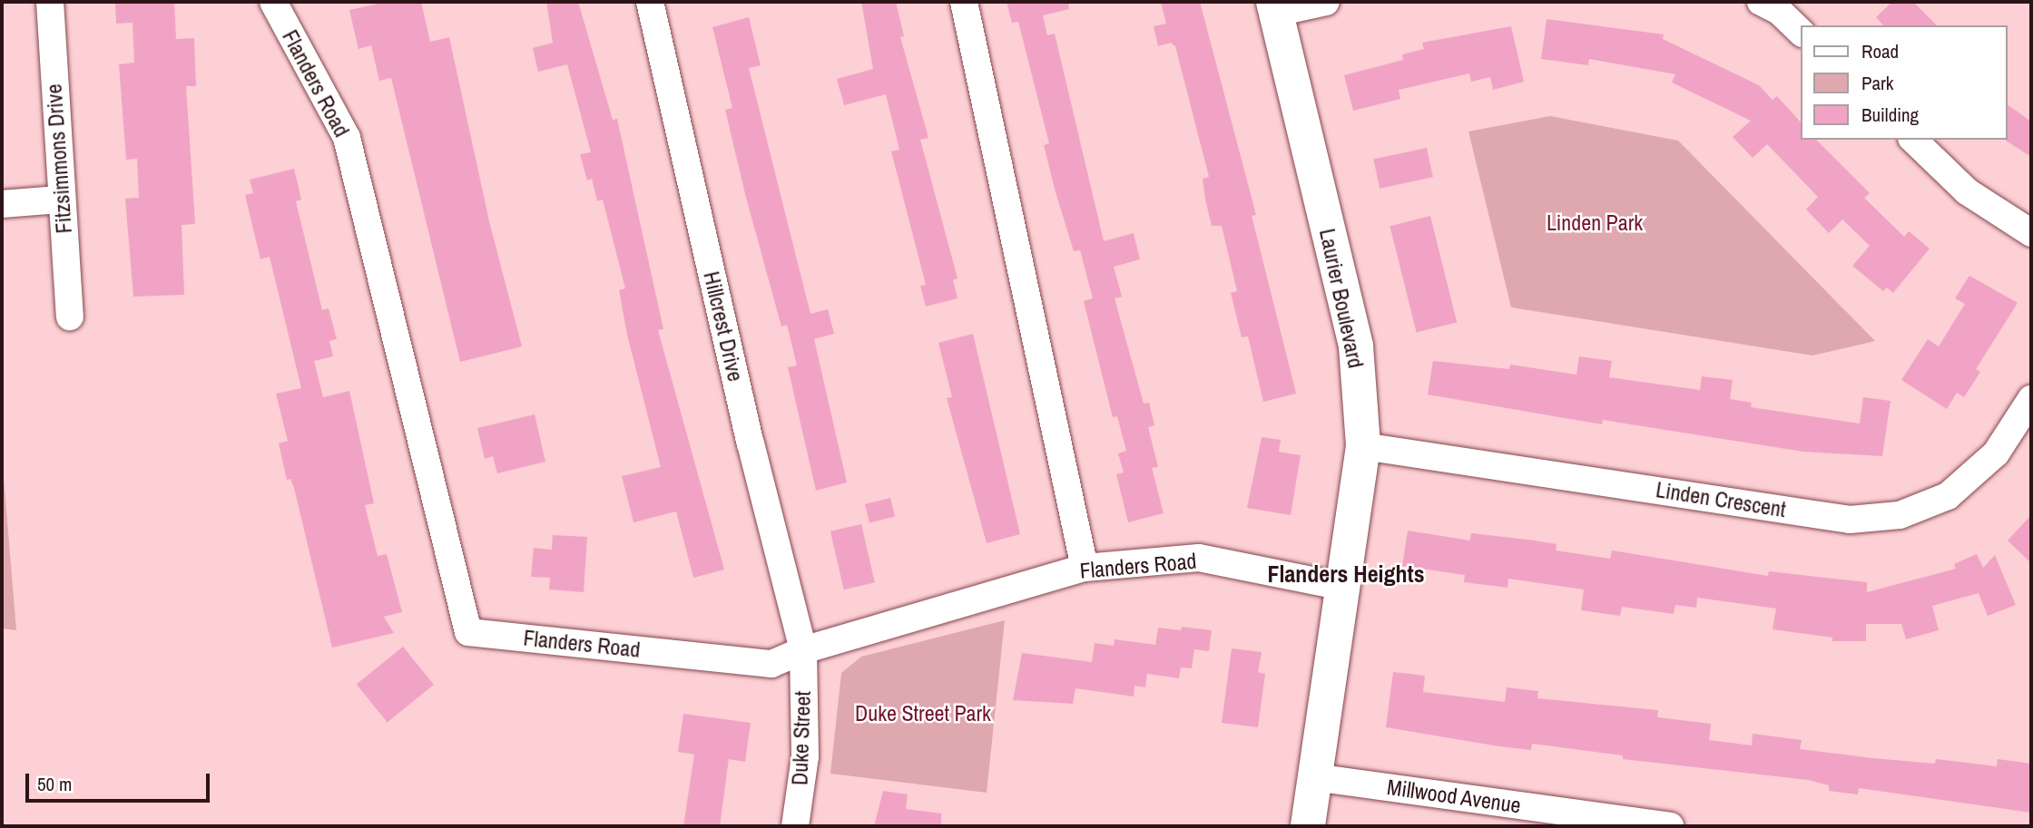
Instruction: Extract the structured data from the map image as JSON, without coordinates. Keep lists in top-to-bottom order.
{
  "streets": {
    "street": [
      "Flanders Road",
      "Fitzsimmons Drive",
      "Laurier Boulevard",
      "Hillcrest Drive",
      "Linden Crescent",
      "Duke Street",
      "Millwood Avenue"
    ]
  },
  "crossings": [
    ["Flanders Road", "Laurier Boulevard"],
    ["Flanders Road", "Hillcrest Drive"],
    ["Flanders Road", "Duke Street"],
    ["Laurier Boulevard", "Linden Crescent"],
    ["Laurier Boulevard", "Millwood Avenue"],
    ["Hillcrest Drive", "Duke Street"]
  ],
  "districts": ["Flanders Heights"],
  "parks": ["Linden Park", "Duke Street Park"],
  "legend": ["Road", "Park", "Building"],
  "scale_bar": "50 m"
}
